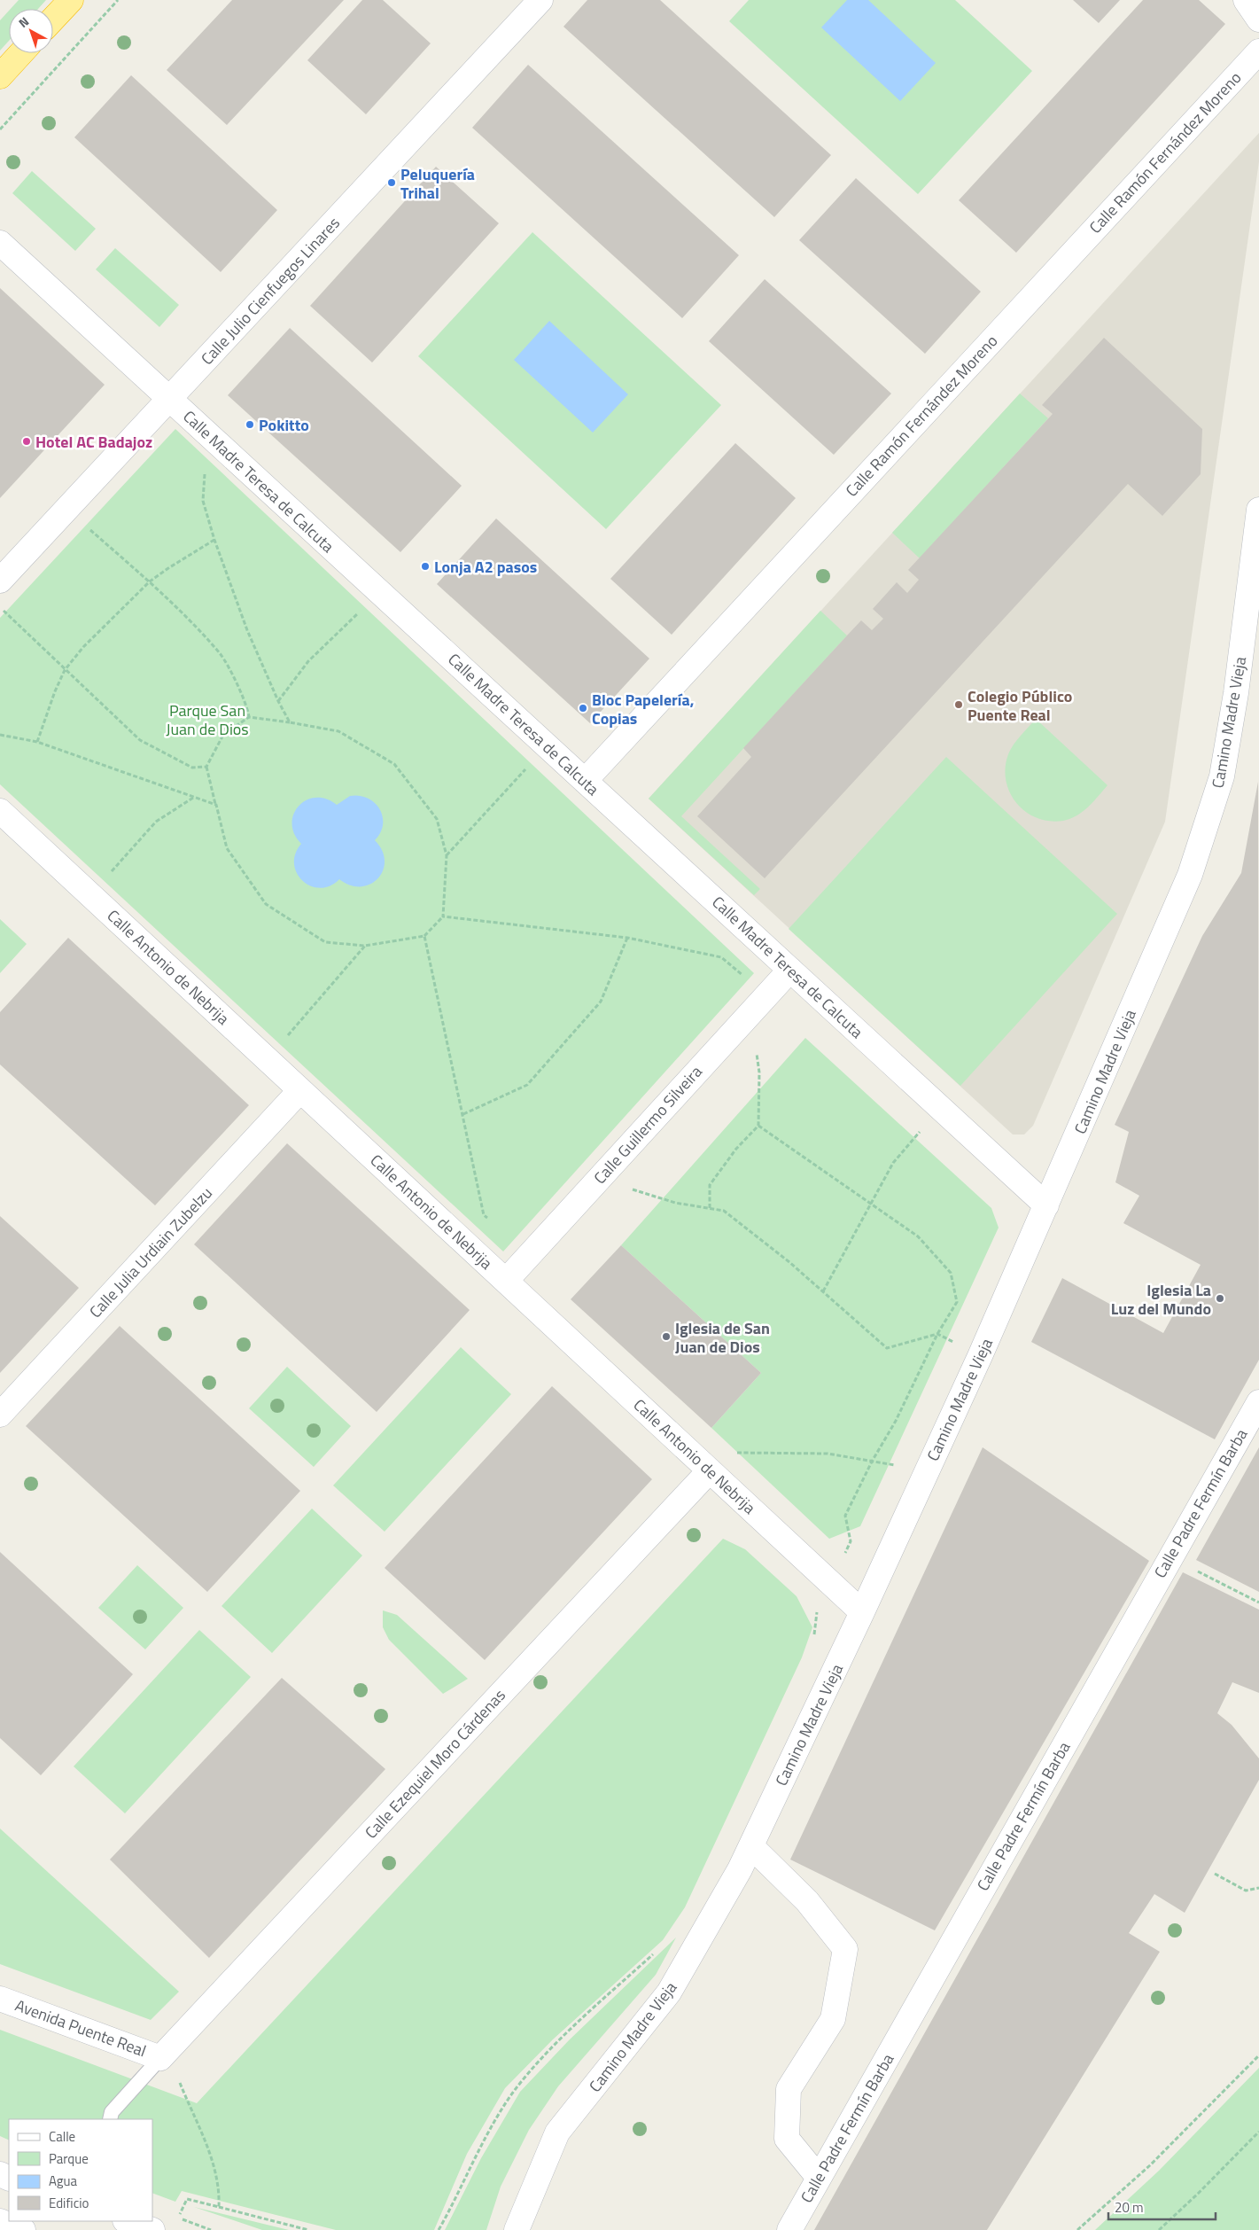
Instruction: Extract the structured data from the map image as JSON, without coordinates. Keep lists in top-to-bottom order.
{
  "streets": {
    "street": [
      "Calle Ramón Fernández Moreno",
      "Calle Julio Cienfuegos Linares",
      "Calle Madre Teresa de Calcuta",
      "Camino Madre Vieja",
      "Calle Antonio de Nebrija",
      "Calle Guillermo Silveira",
      "Calle Julia Urdiain Zubelzu",
      "Calle Padre Fermín Barba",
      "Calle Ezequiel Moro Cárdenas",
      "Avenida Puente Real"
    ]
  },
  "crossings": [
    ["Calle Ramón Fernández Moreno", "Calle Madre Teresa de Calcuta"],
    ["Calle Julio Cienfuegos Linares", "Calle Madre Teresa de Calcuta"],
    ["Calle Madre Teresa de Calcuta", "Camino Madre Vieja"],
    ["Calle Madre Teresa de Calcuta", "Calle Guillermo Silveira"],
    ["Camino Madre Vieja", "Calle Antonio de Nebrija"],
    ["Calle Antonio de Nebrija", "Calle Guillermo Silveira"],
    ["Calle Antonio de Nebrija", "Calle Julia Urdiain Zubelzu"],
    ["Calle Antonio de Nebrija", "Calle Ezequiel Moro Cárdenas"],
    ["Calle Ezequiel Moro Cárdenas", "Avenida Puente Real"]
  ],
  "parks": ["Parque San Juan de Dios"],
  "places": [
    "Peluquería Trihal",
    "Pokitto",
    "Hotel AC Badajoz",
    "Lonja A2 pasos",
    "Colegio Público Puente Real",
    "Bloc Papelería, Copias",
    "Iglesia La Luz del Mundo",
    "Iglesia de San Juan de Dios"
  ],
  "legend": [
    "Calle",
    "Parque",
    "Agua",
    "Edificio"
  ],
  "scale_bar": "20 m",
  "north": "top left"
}
